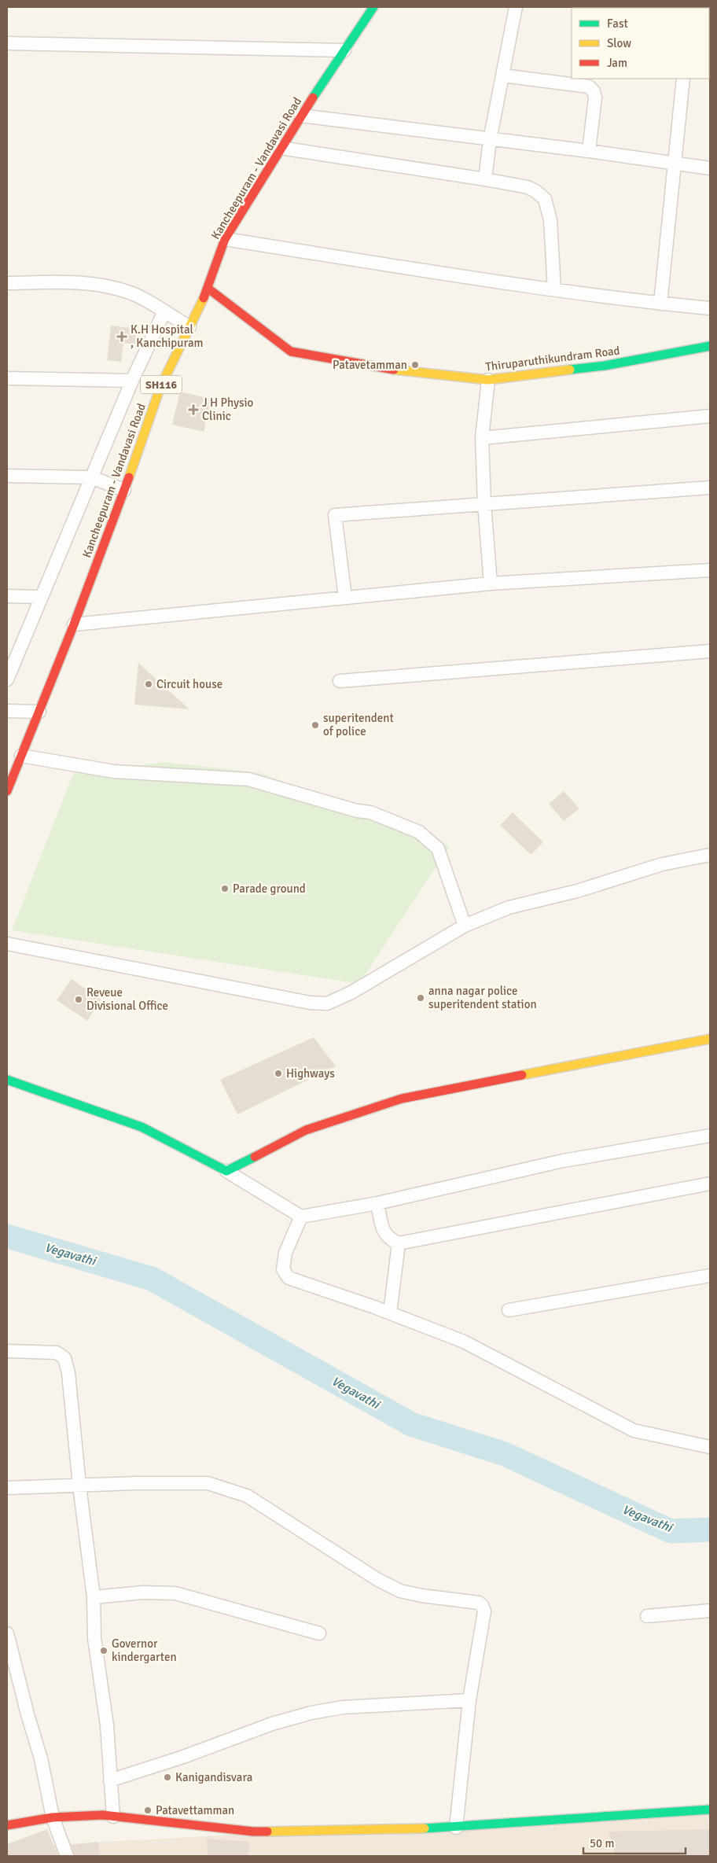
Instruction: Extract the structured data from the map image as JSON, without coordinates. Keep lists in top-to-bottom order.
{
  "streets": {
    "main road": ["Kancheepuram - Vandavasi Road", "Thiruparuthikundram Road", "SH116"]
  },
  "crossings": [
    ["Kancheepuram - Vandavasi Road", "Thiruparuthikundram Road"]
  ],
  "water": ["Vegavathi"],
  "places": {
    "health": ["K.H Hospital , Kanchipuram", "J H Physio Clinic"],
    "other": [
      "Patavetamman",
      "Circuit house",
      "superitendent of police",
      "Parade ground",
      "anna nagar police superitendent station",
      "Reveue Divisional Office",
      "Highways",
      "Governor kindergarten",
      "Kanigandisvara",
      "Patavettamman"
    ]
  },
  "legend": ["Fast", "Slow", "Jam"],
  "scale_bar": "50 m"
}
